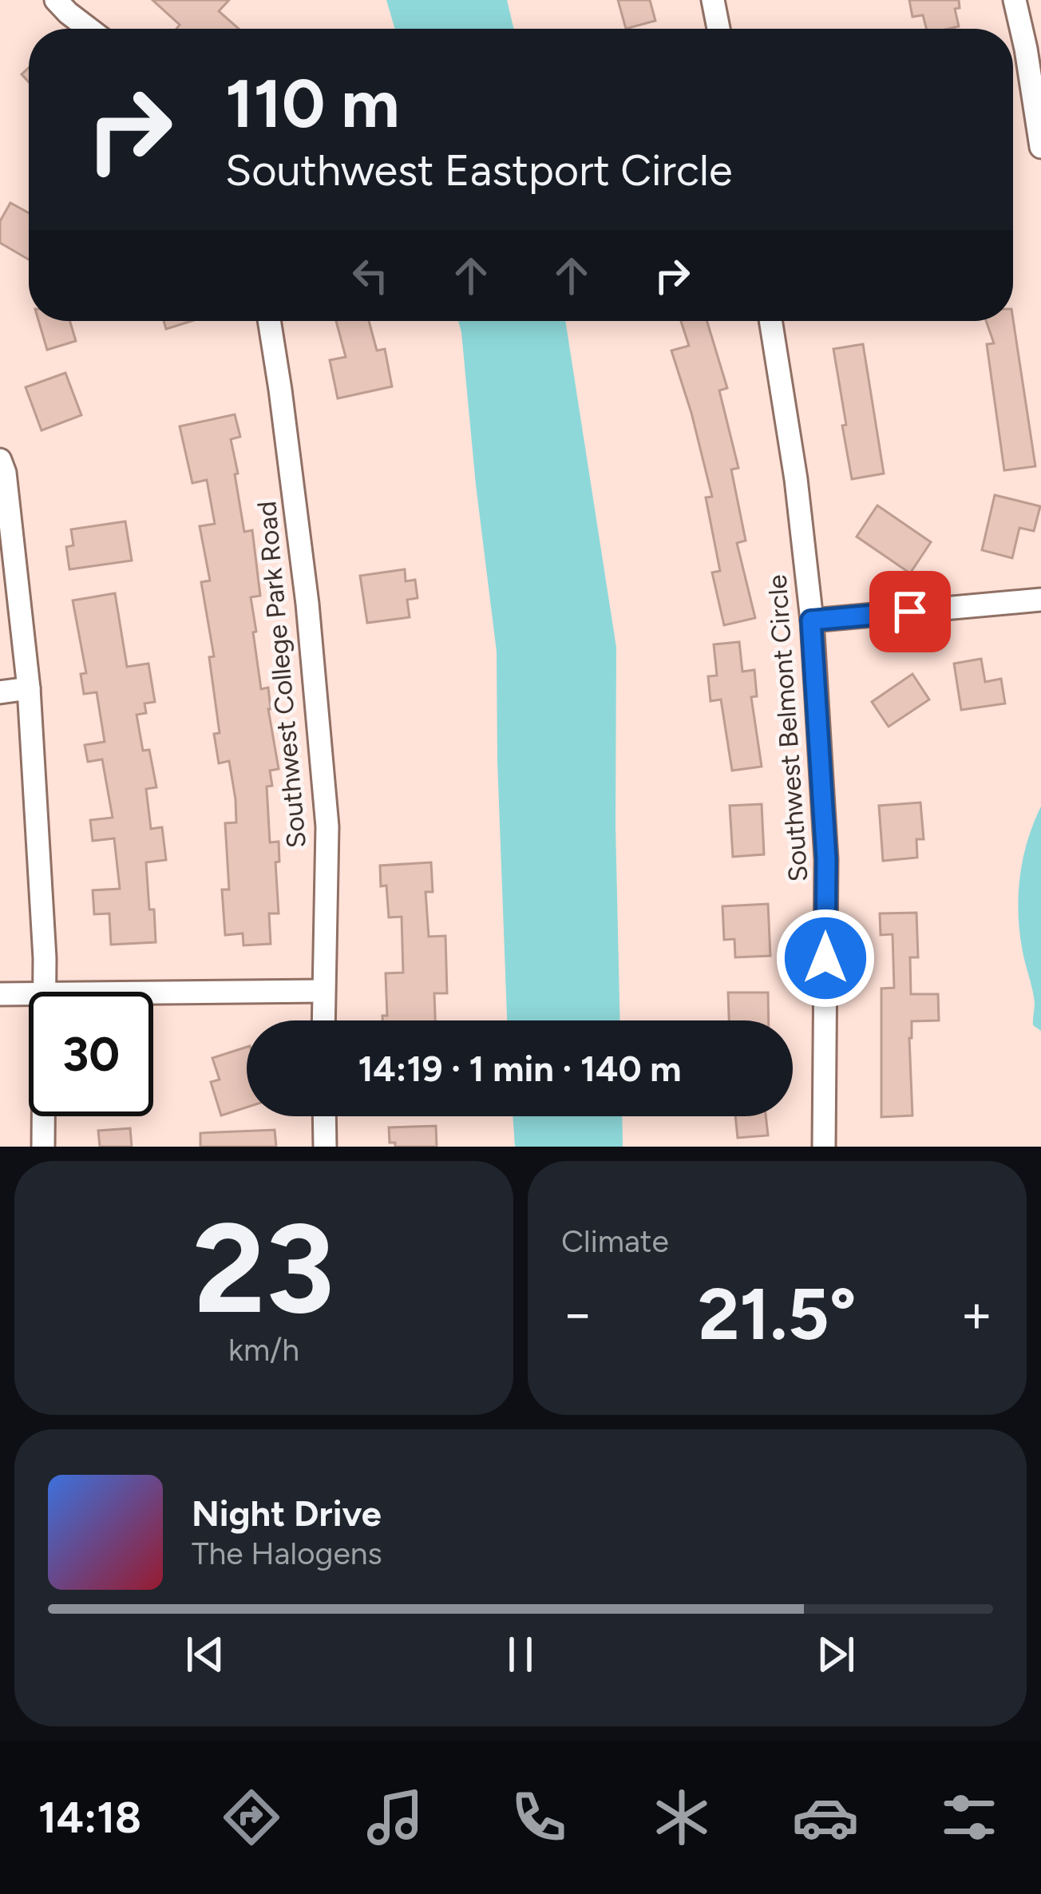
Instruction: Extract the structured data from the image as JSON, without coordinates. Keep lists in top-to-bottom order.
{
  "streets": {
    "street": ["Southwest College Park Road", "Southwest Belmont Circle"]
  },
  "page": {
    "turn": ["110 m", "Southwest Eastport Circle"],
    "limit": "30",
    "trip": "14:19 · 1 min · 140 m",
    "tile": [
      ["23", "km/h"],
      "Climate"
    ],
    "heat": ["−", "21.5°", "+"],
    "song": ["Night Drive", "The Halogens"],
    "tabs": "14:18"
  }
}
